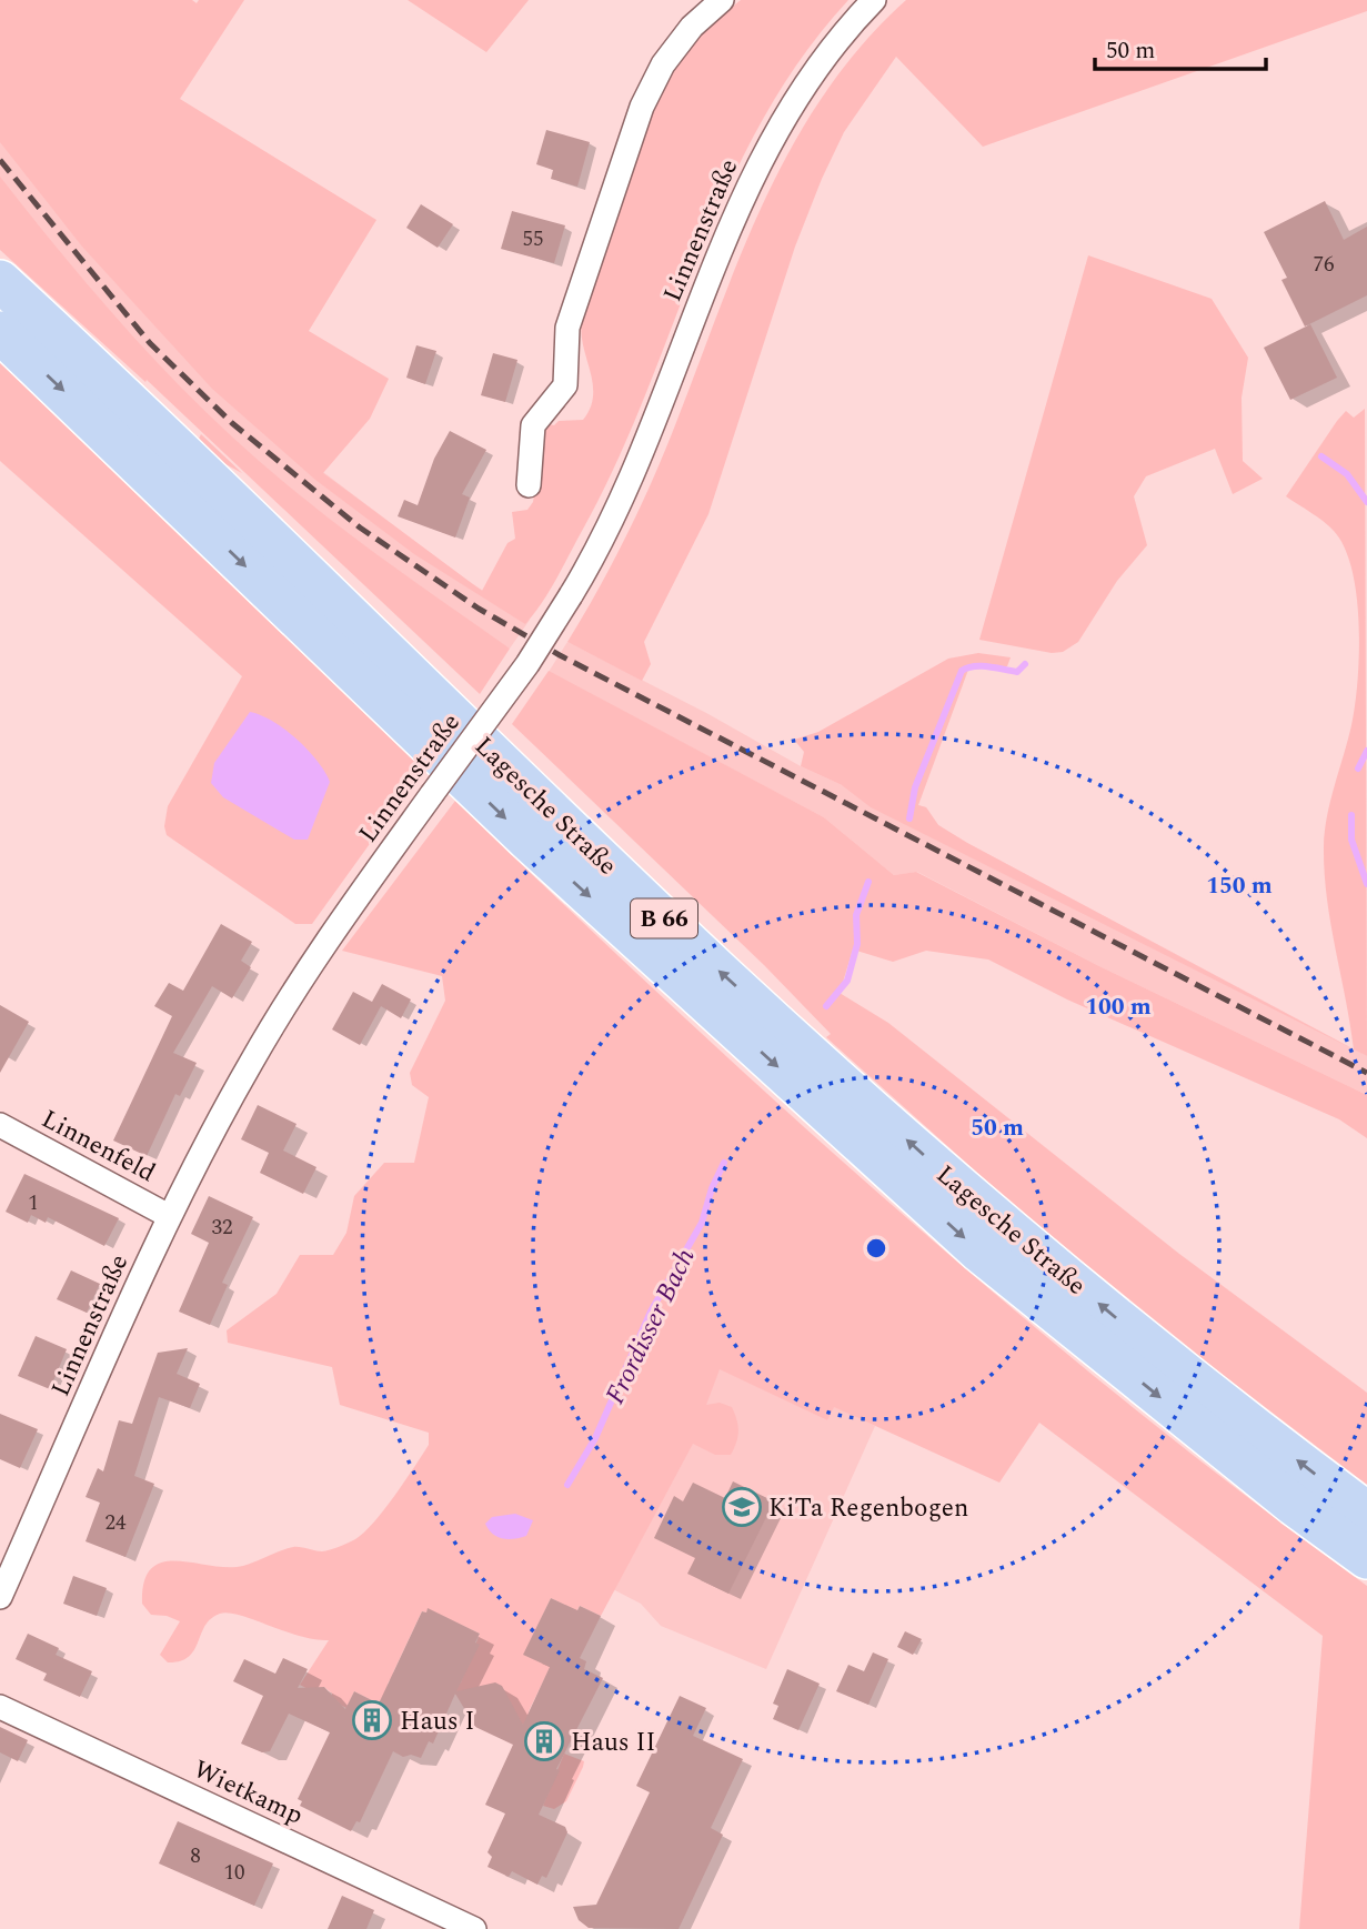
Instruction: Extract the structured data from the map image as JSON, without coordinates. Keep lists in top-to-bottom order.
{
  "streets": {
    "highway": ["Lagesche Straße", "B 66"],
    "street": ["Linnenstraße", "Linnenfeld", "Wietkamp"]
  },
  "crossings": [
    ["Linnenstraße", "Linnenfeld"]
  ],
  "water": ["Frordisser Bach"],
  "places": {
    "school or university": ["KiTa Regenbogen"],
    "building": ["Haus I", "Haus II"]
  },
  "house_numbers": [
    "55",
    "76",
    "1",
    "32",
    "24",
    "8",
    "10"
  ],
  "scale_bar": "50 m",
  "rings": ["150 m", "100 m", "50 m"]
}
